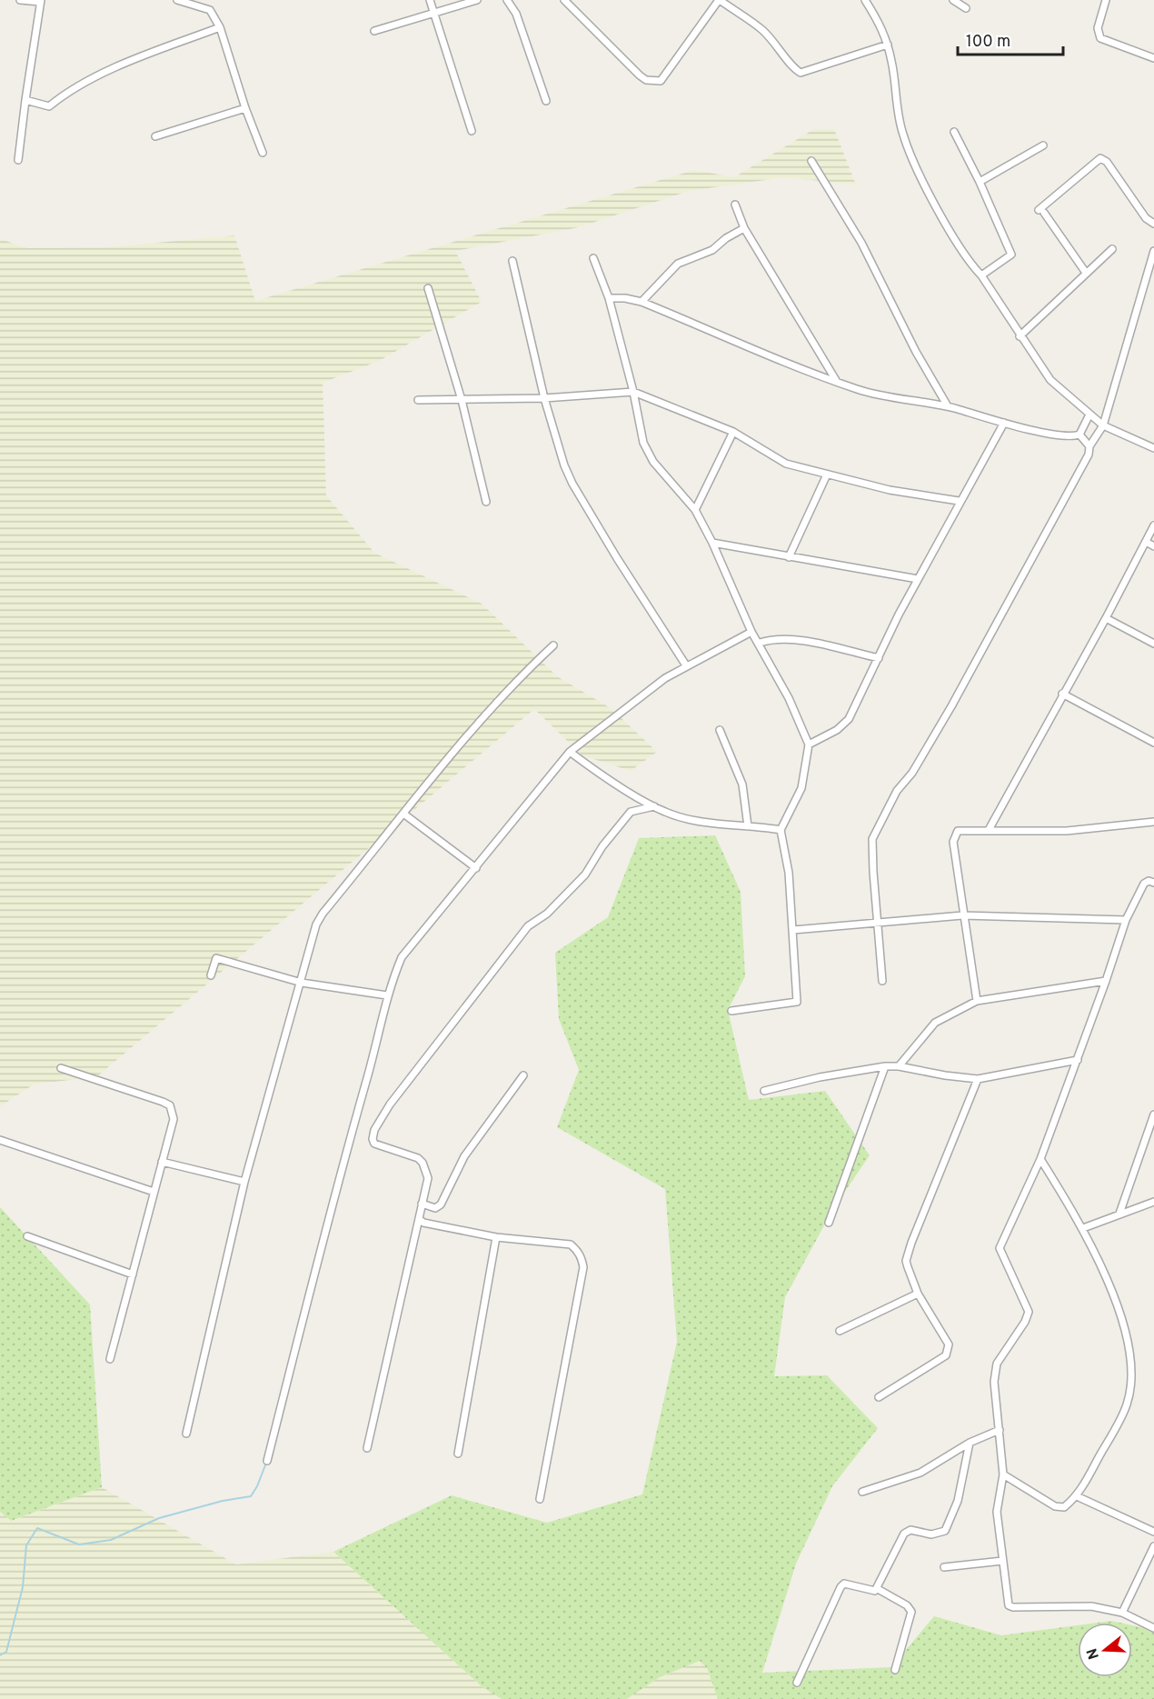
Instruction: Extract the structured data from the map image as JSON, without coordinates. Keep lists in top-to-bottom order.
{
  "scale_bar": "100 m",
  "north": "left"
}
